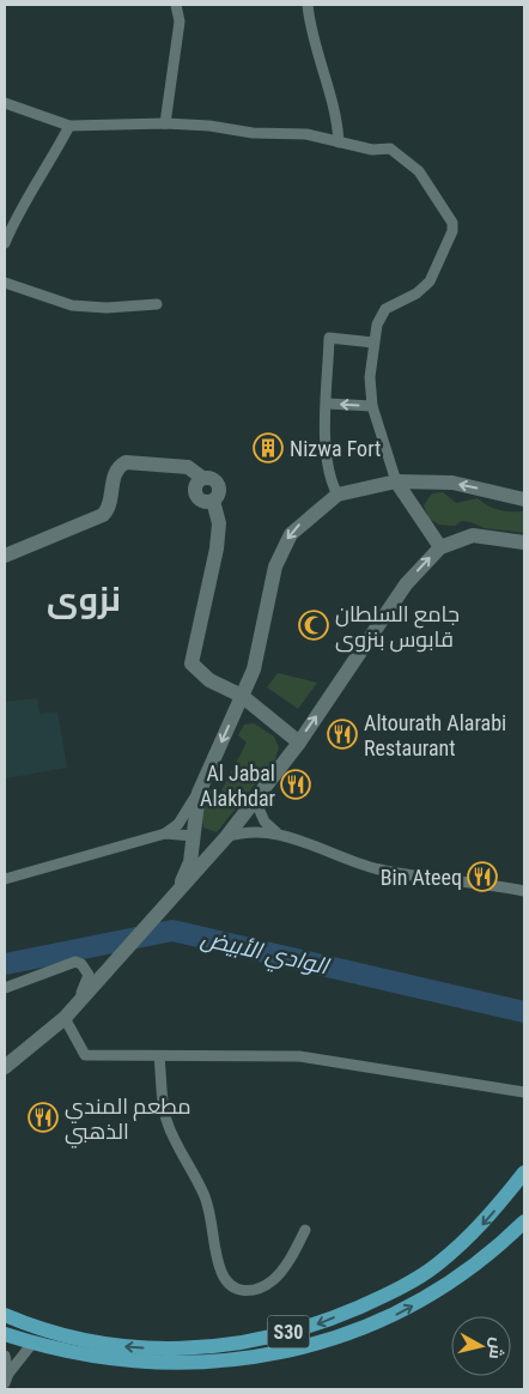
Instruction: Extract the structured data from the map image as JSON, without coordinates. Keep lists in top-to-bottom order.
{
  "streets": {
    "main road": ["S30"]
  },
  "districts": ["نزوى"],
  "water": ["الوادي الأبيض"],
  "places": {
    "building": ["Nizwa Fort"],
    "mosque": ["جامع السلطان قابوس بنزوى"],
    "restaurant": [
      "Altourath Alarabi Restaurant",
      "Al Jabal Alakhdar",
      "Bin Ateeq",
      "مطعم المندي الذهبي"
    ]
  },
  "north": "right"
}
